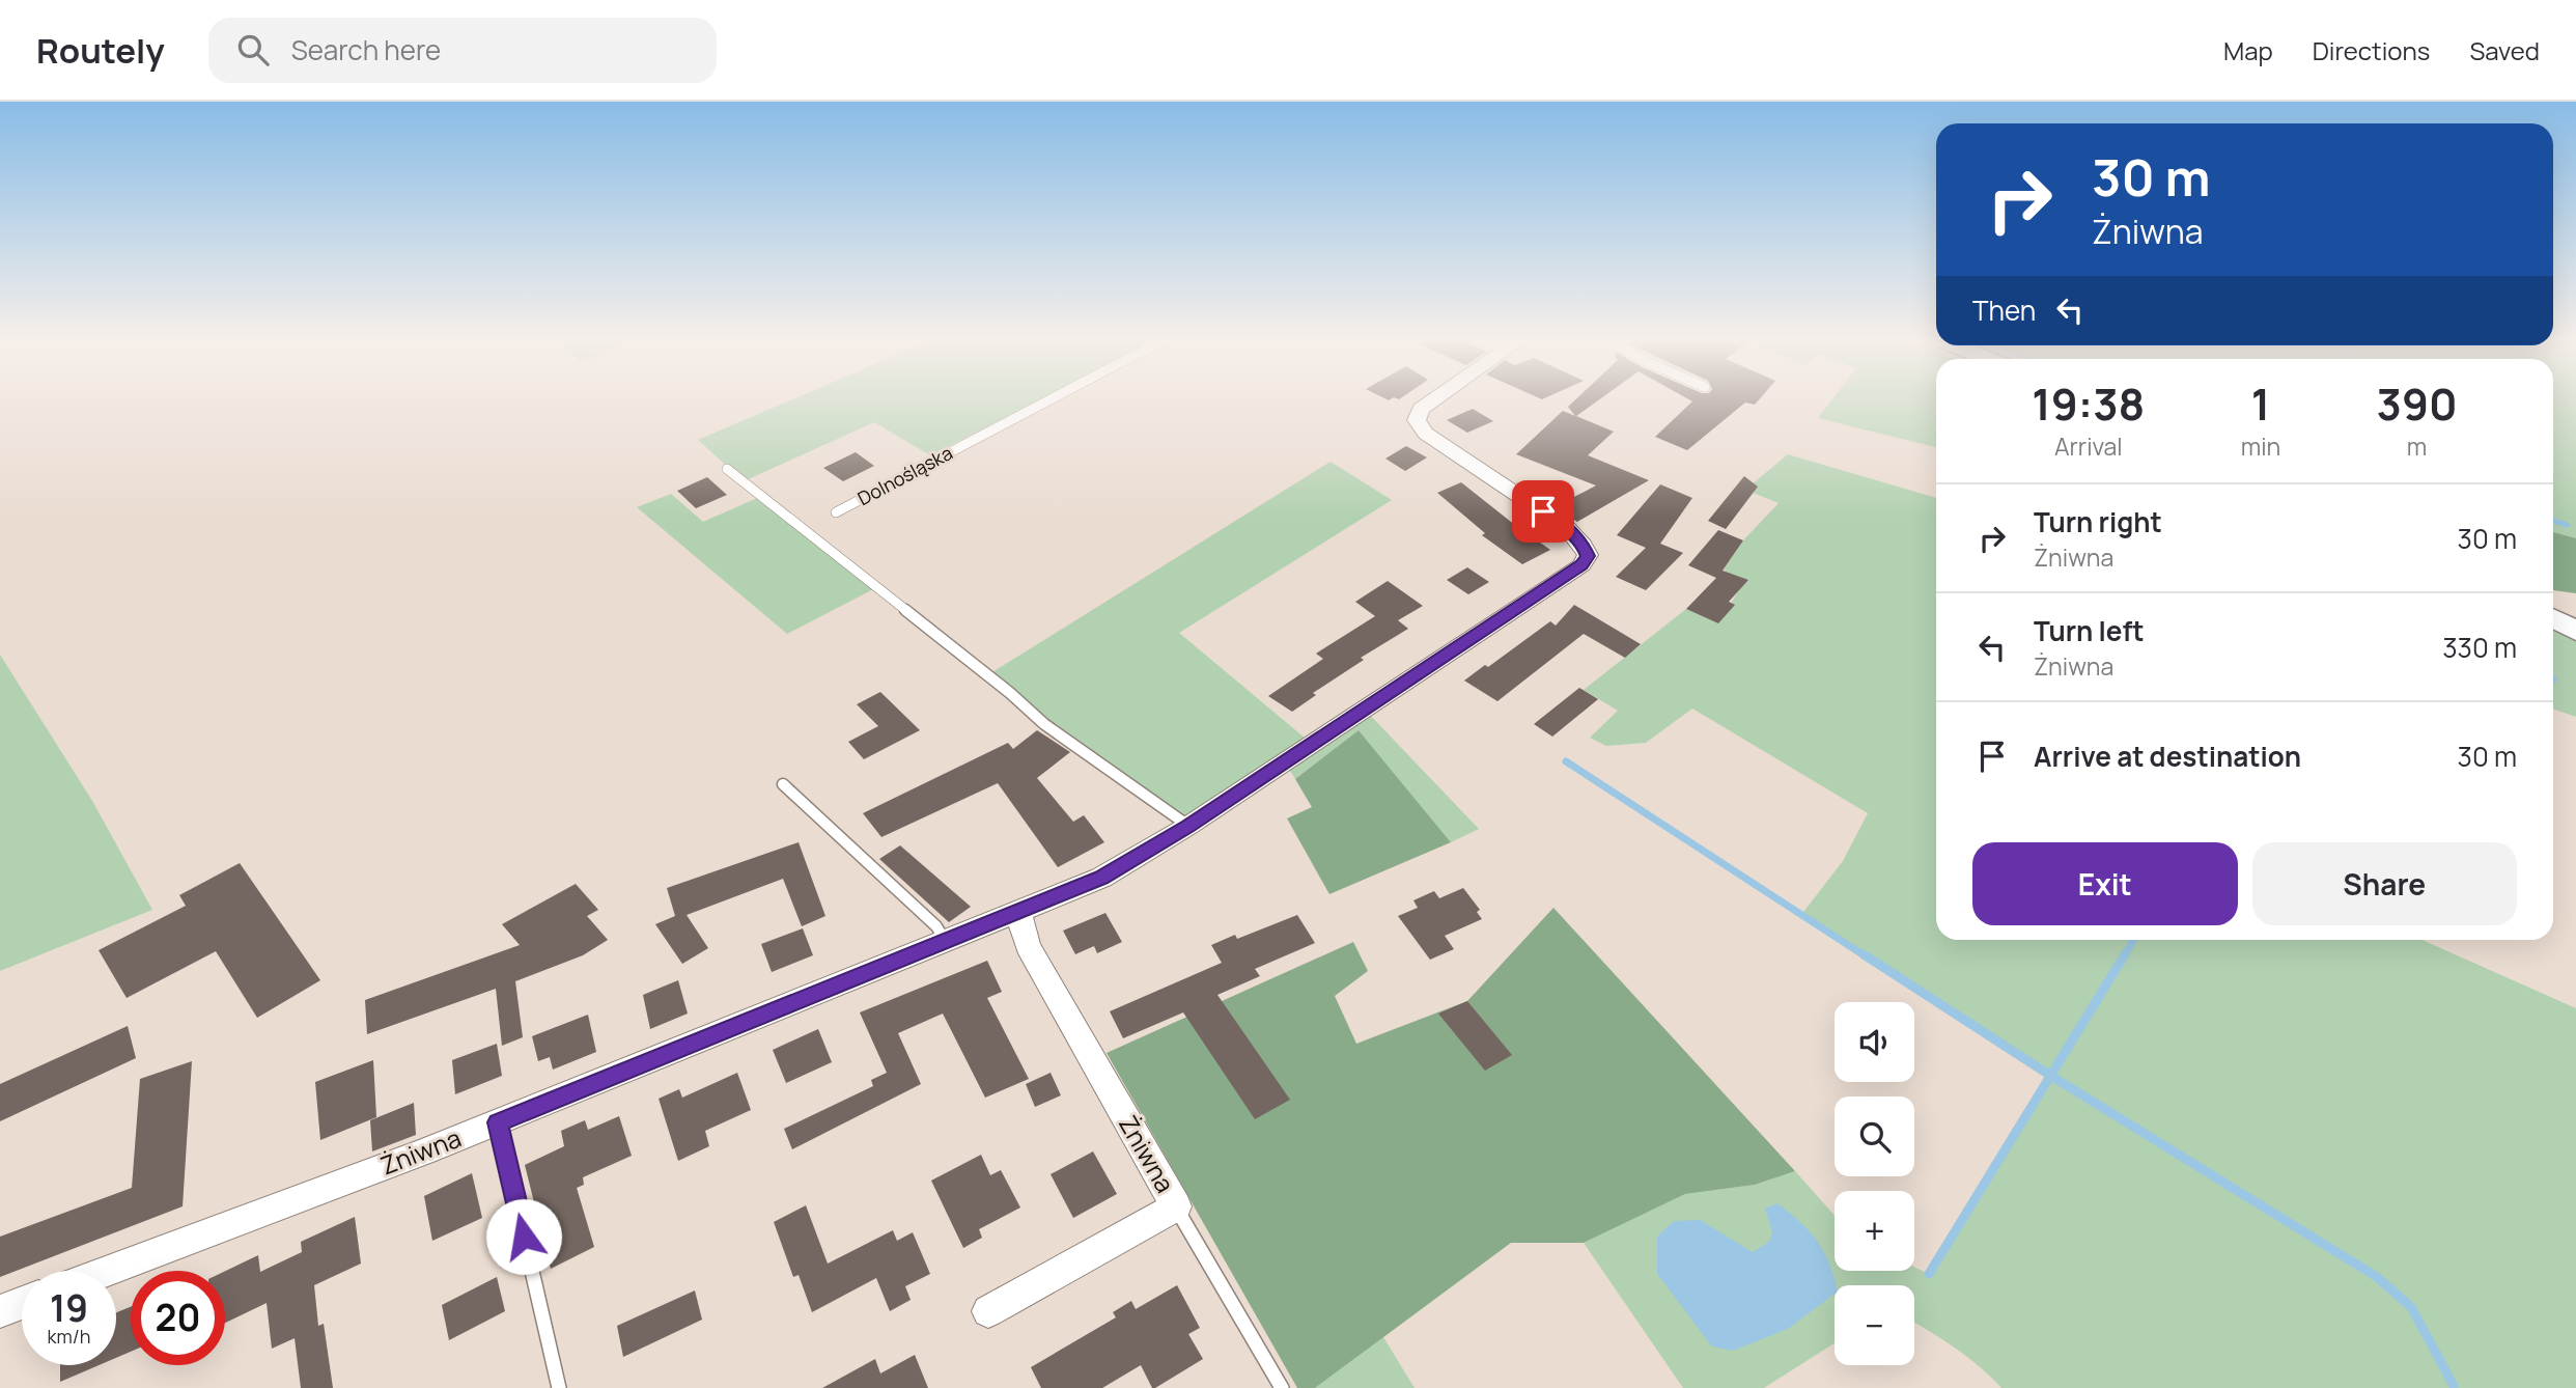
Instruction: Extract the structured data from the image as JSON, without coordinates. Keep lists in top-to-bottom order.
{
  "streets": {
    "street": ["Żniwna"],
    "lane": ["Dolnośląska"]
  },
  "page": {
    "header": "Routely",
    "search": "Search here",
    "nav": ["Map", "Directions", "Saved"],
    "turn": ["30 m", "Żniwna"],
    "then": "Then",
    "eta": [
      "19:38",
      "Arrival",
      "1",
      "min",
      "390",
      "m"
    ],
    "list": [
      {
        "name": "Turn right",
        "note": "Żniwna",
        "value": "30 m"
      },
      {
        "name": "Turn left",
        "note": "Żniwna",
        "value": "330 m"
      },
      {
        "name": "Arrive at destination",
        "value": "30 m"
      }
    ],
    "buttons": ["Exit", "Share"],
    "map_buttons": ["+", "−"],
    "speed": "19 km/h",
    "limit": "20"
  }
}
